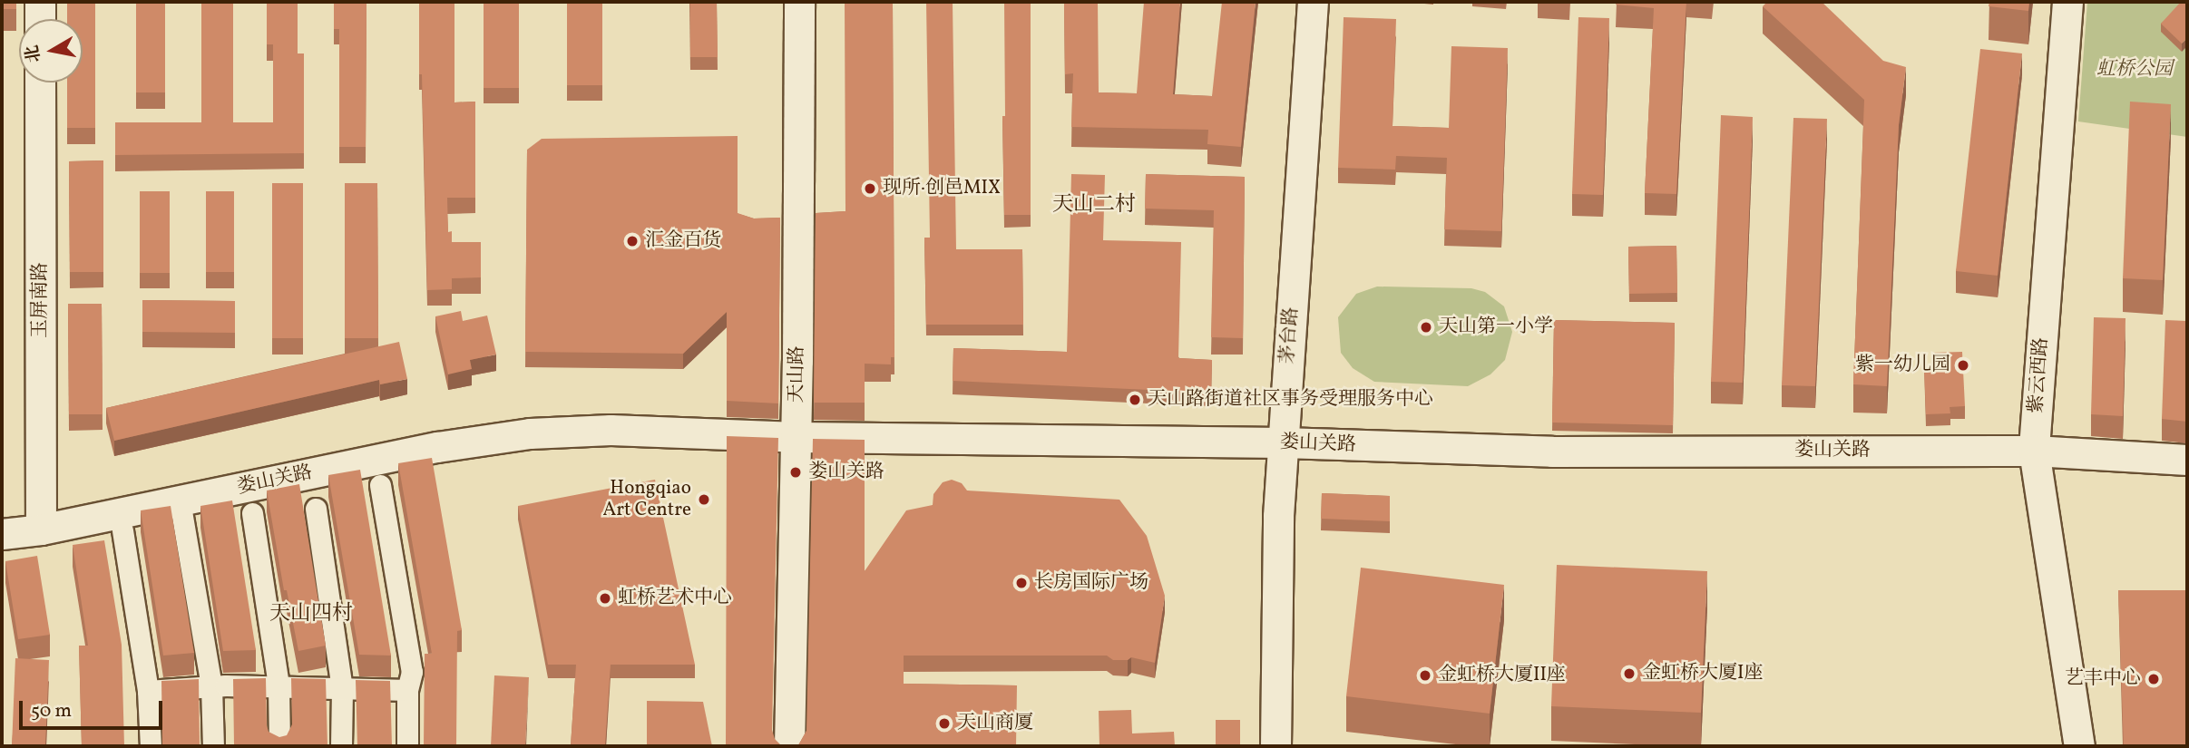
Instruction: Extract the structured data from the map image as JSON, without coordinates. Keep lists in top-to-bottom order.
{
  "streets": {
    "street": [
      "玉屏南路",
      "茅台路",
      "天山路",
      "紫云西路",
      "娄山关路"
    ]
  },
  "crossings": [
    ["玉屏南路", "娄山关路"],
    ["茅台路", "娄山关路"],
    ["天山路", "娄山关路"],
    ["紫云西路", "娄山关路"]
  ],
  "districts": ["天山二村", "天山四村"],
  "parks": ["虹桥公园"],
  "places": [
    "现所·创邑MIX",
    "汇金百货",
    "天山第一小学",
    "紫一幼儿园",
    "天山路街道社区事务受理服务中心",
    "娄山关路",
    "Hongqiao Art Centre",
    "长房国际广场",
    "虹桥艺术中心",
    "金虹桥大厦I座",
    "金虹桥大厦II座",
    "艺丰中心",
    "天山商厦"
  ],
  "scale_bar": "50 m",
  "north": "left"
}
